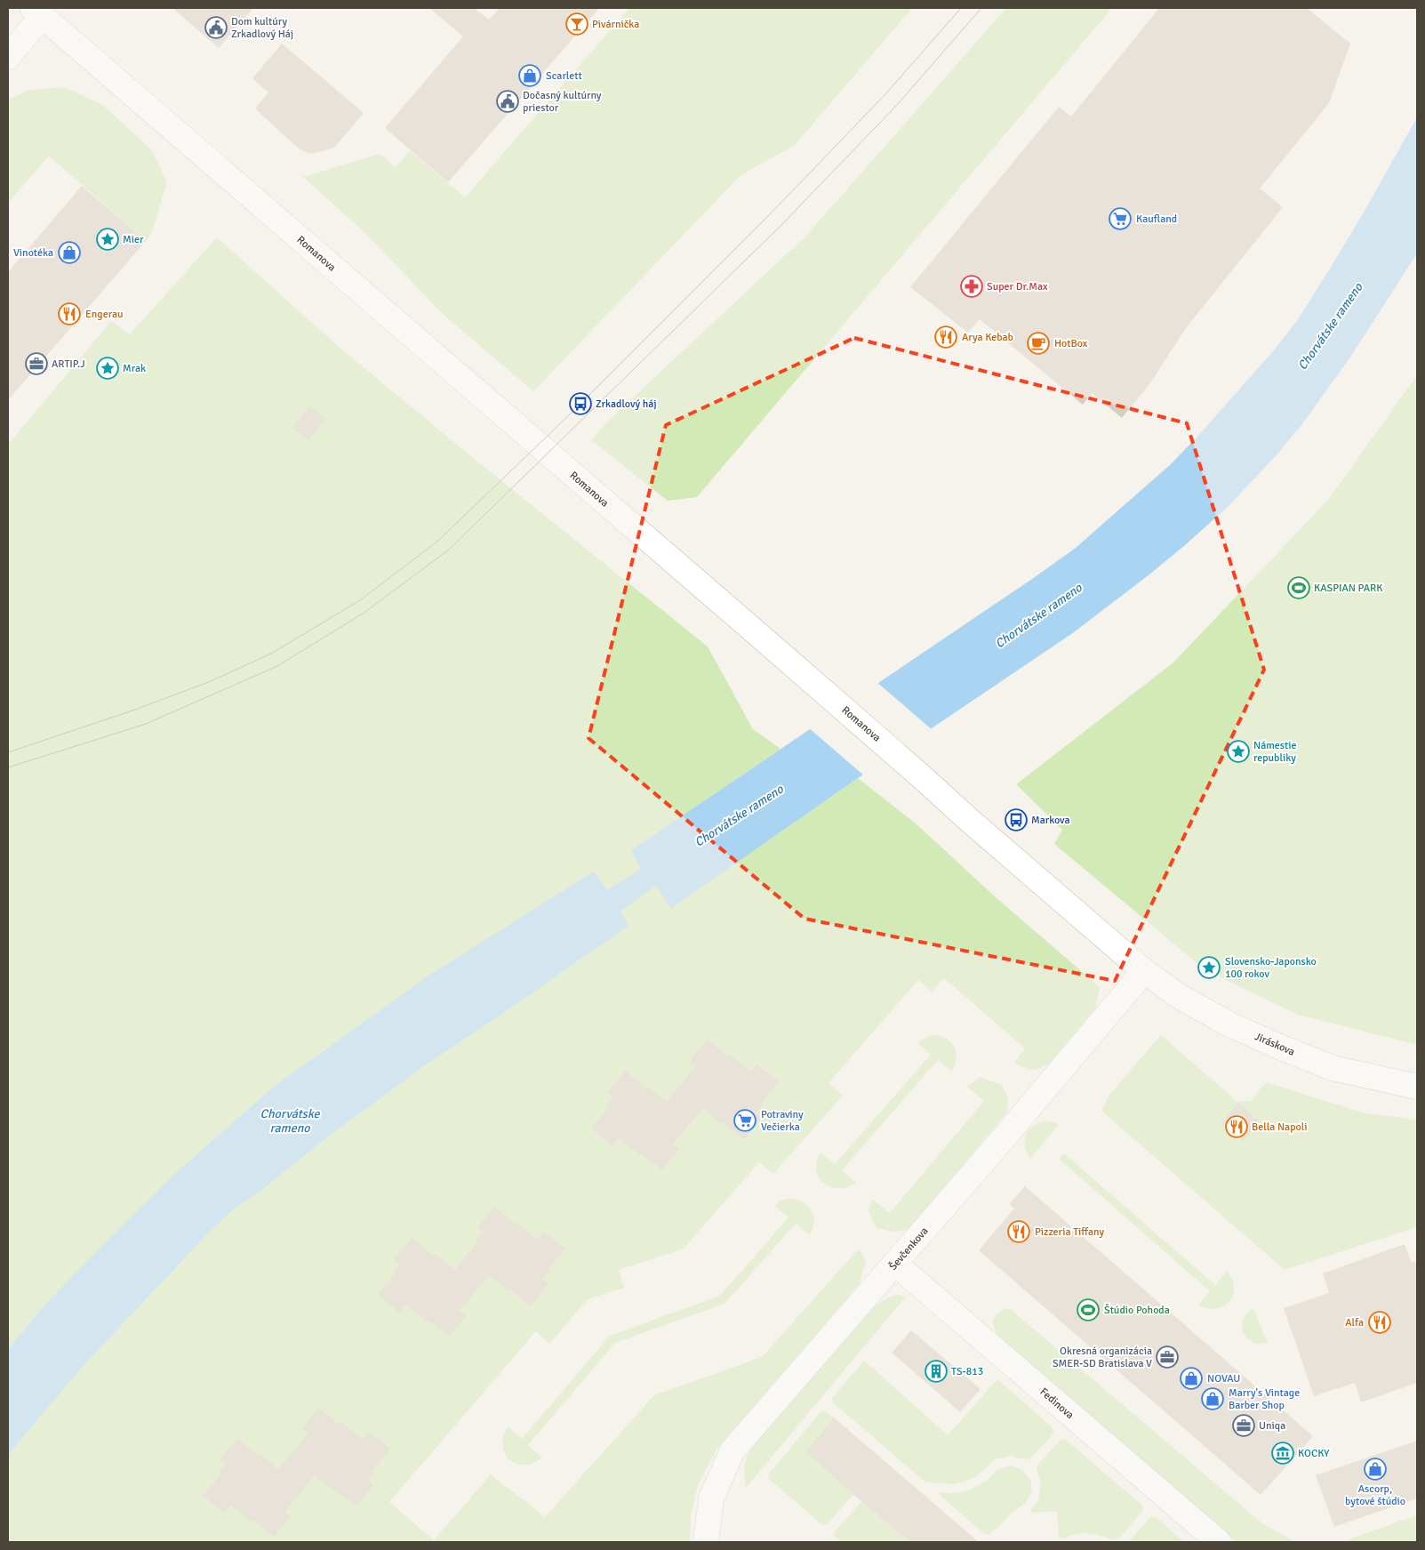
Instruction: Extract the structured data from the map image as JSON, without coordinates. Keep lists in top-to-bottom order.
{
  "streets": {
    "street": [
      "Romanova",
      "Jiráskova",
      "Ševčenkova",
      "Fedinova"
    ]
  },
  "crossings": [
    ["Romanova", "Jiráskova"],
    ["Romanova", "Ševčenkova"],
    ["Jiráskova", "Ševčenkova"],
    ["Ševčenkova", "Fedinova"]
  ],
  "water": ["Chorvátske rameno"],
  "places": {
    "bar": ["Pivárnička"],
    "public building": ["Dom kultúry Zrkadlový Háj", "Dočasný kultúrny priestor"],
    "shop": [
      "Scarlett",
      "Vinotéka",
      "NOVAU",
      "Marry's Vintage Barber Shop",
      "Ascorp, bytové štúdio"
    ],
    "supermarket": ["Kaufland", "Potraviny Večierka"],
    "place": [
      "Mier",
      "Mrak",
      "Námestie republiky",
      "Slovensko-Japonsko 100 rokov"
    ],
    "pharmacy": ["Super Dr.Max"],
    "restaurant": [
      "Engerau",
      "Arya Kebab",
      "Bella Napoli",
      "Pizzeria Tiffany",
      "Alfa"
    ],
    "cafe": ["HotBox"],
    "office": ["ARTIP.J", "Okresná organizácia SMER-SD Bratislava V", "Uniqa"],
    "bus stop": ["Zrkadlový háj", "Markova"],
    "sports": ["KASPIAN PARK", "Štúdio Pohoda"],
    "building": ["TS-813"],
    "museum": ["KOCKY"]
  }
}
